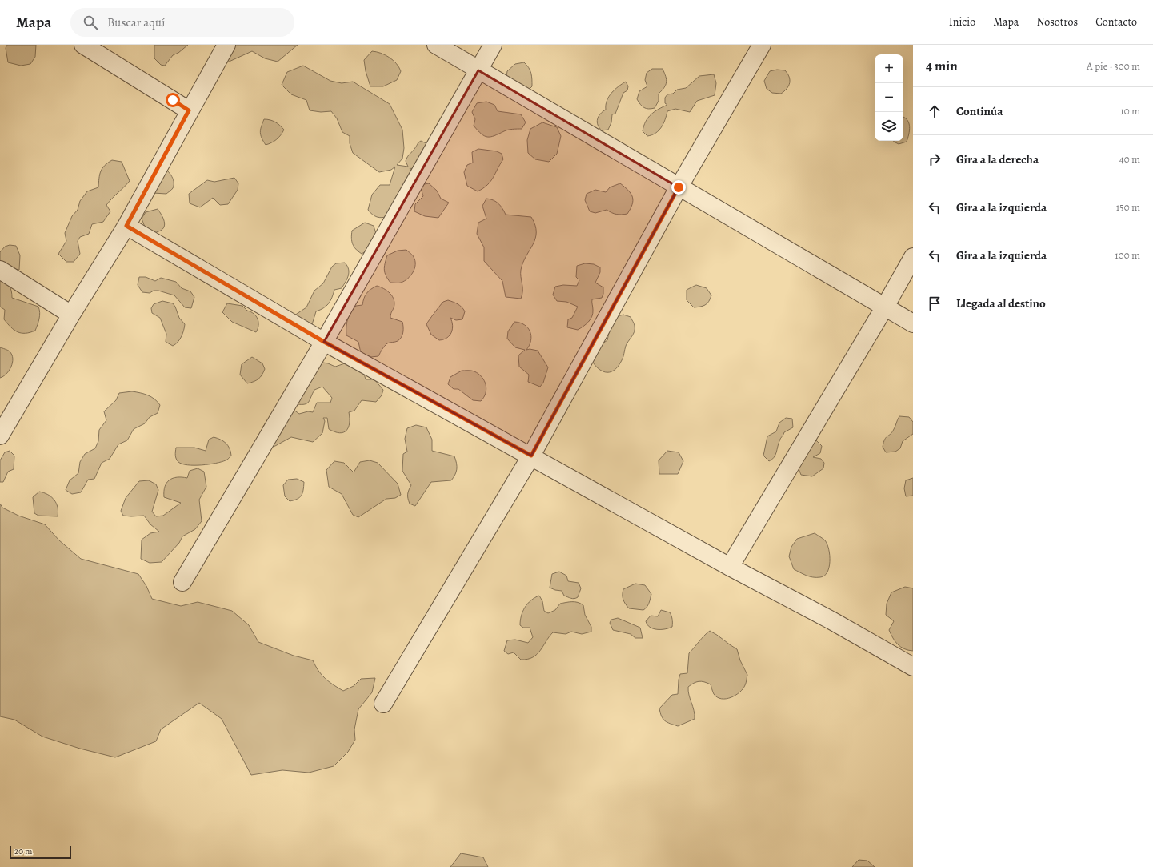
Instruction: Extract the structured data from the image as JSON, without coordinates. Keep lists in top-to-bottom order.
{
  "scale_bar": "20 m",
  "page": {
    "header": "Mapa",
    "search": "Buscar aquí",
    "nav": [
      "Inicio",
      "Mapa",
      "Nosotros",
      "Contacto"
    ],
    "heading": ["4 min", "A pie · 300 m"],
    "map_buttons": ["+", "−"],
    "list": [
      ["Continúa", "10 m"],
      ["Gira a la derecha", "40 m"],
      ["Gira a la izquierda", "150 m"],
      ["Gira a la izquierda", "100 m"],
      "Llegada al destino"
    ],
    "scale": "20 m"
  }
}
